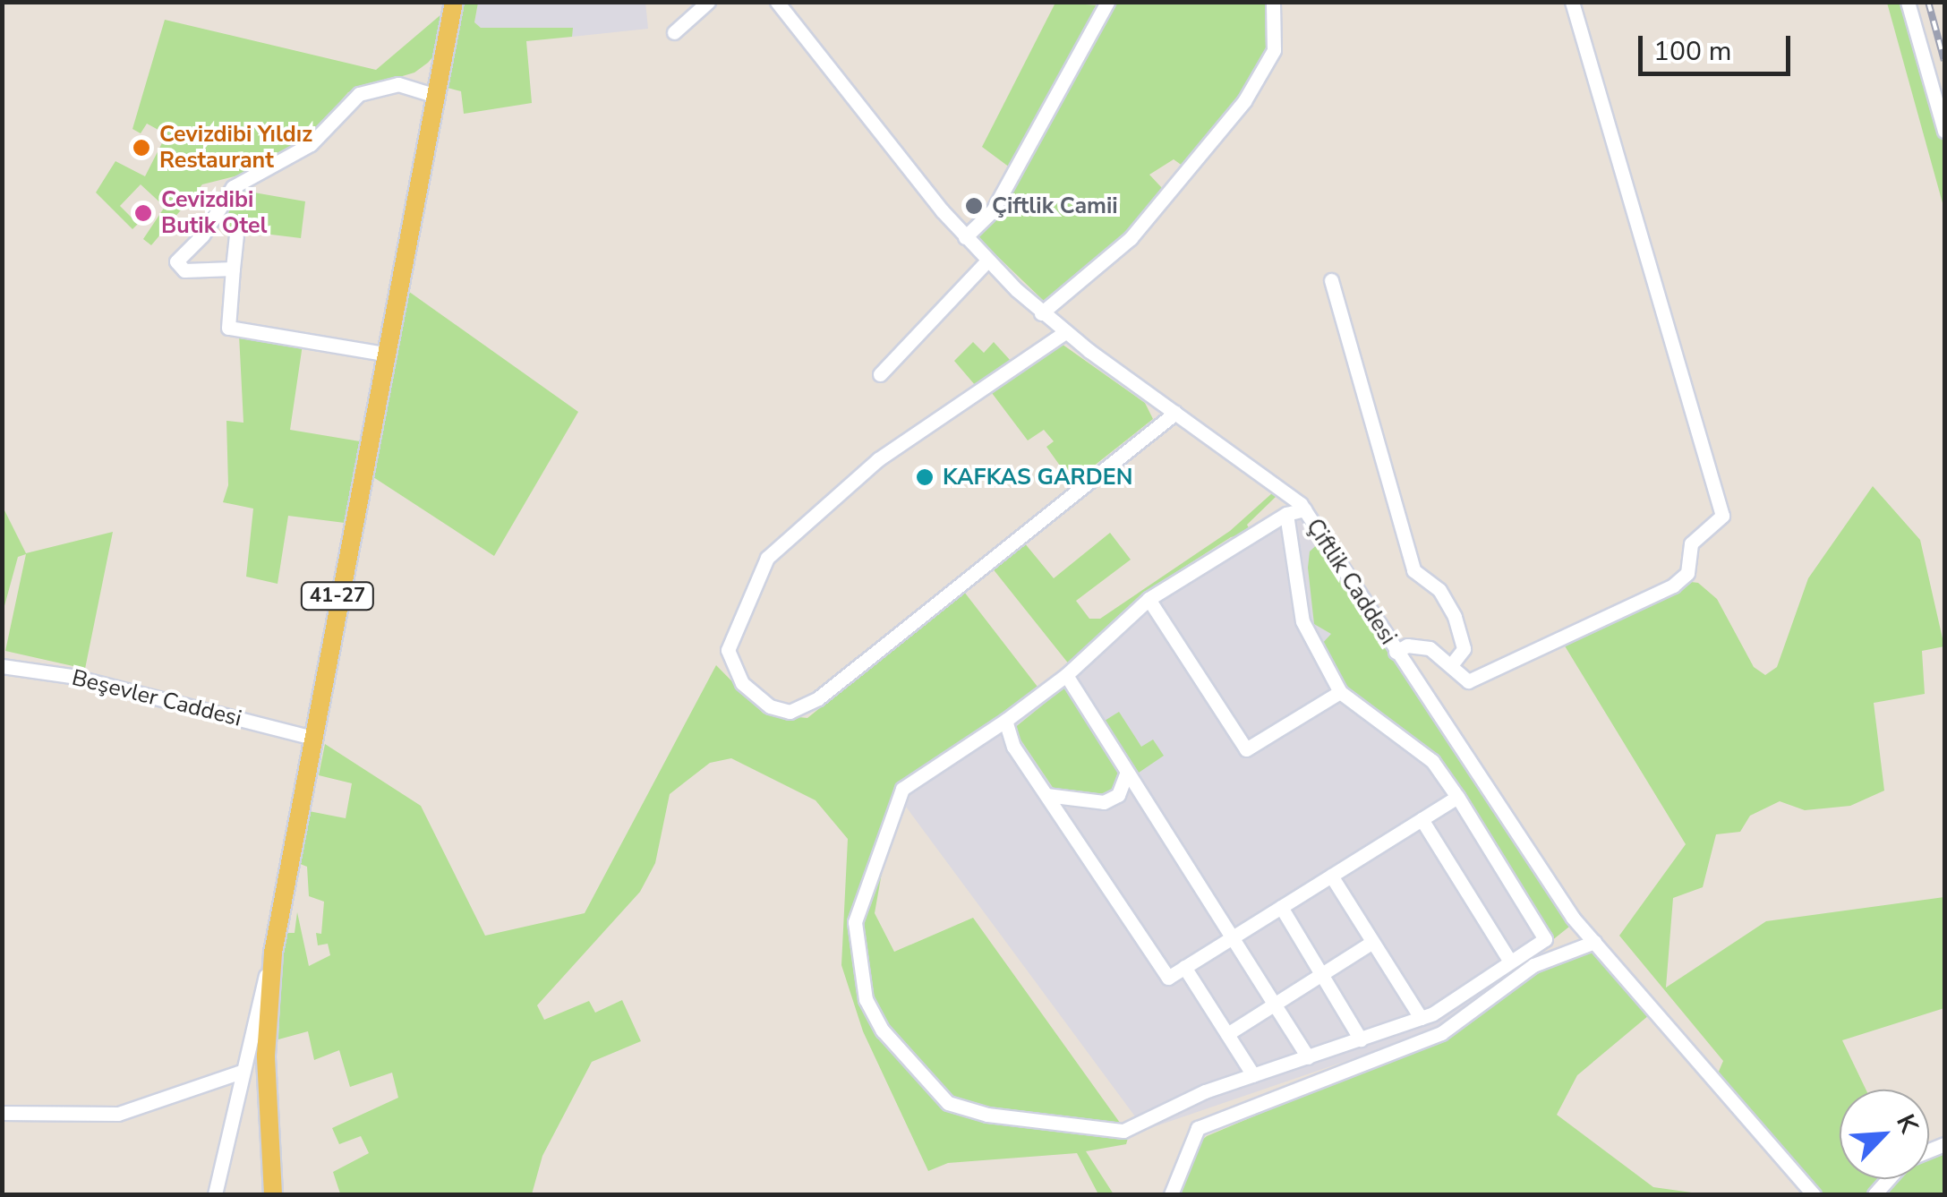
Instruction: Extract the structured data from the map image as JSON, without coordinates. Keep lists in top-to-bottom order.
{
  "streets": {
    "main road": ["41-27"],
    "street": ["Çiftlik Caddesi", "Beşevler Caddesi"]
  },
  "crossings": [
    ["41-27", "Beşevler Caddesi"]
  ],
  "places": [
    "Cevizdibi Yıldız Restaurant",
    "Çiftlik Camii",
    "Cevizdibi Butik Otel",
    "KAFKAS GARDEN"
  ],
  "scale_bar": "100 m",
  "north": "top right"
}
